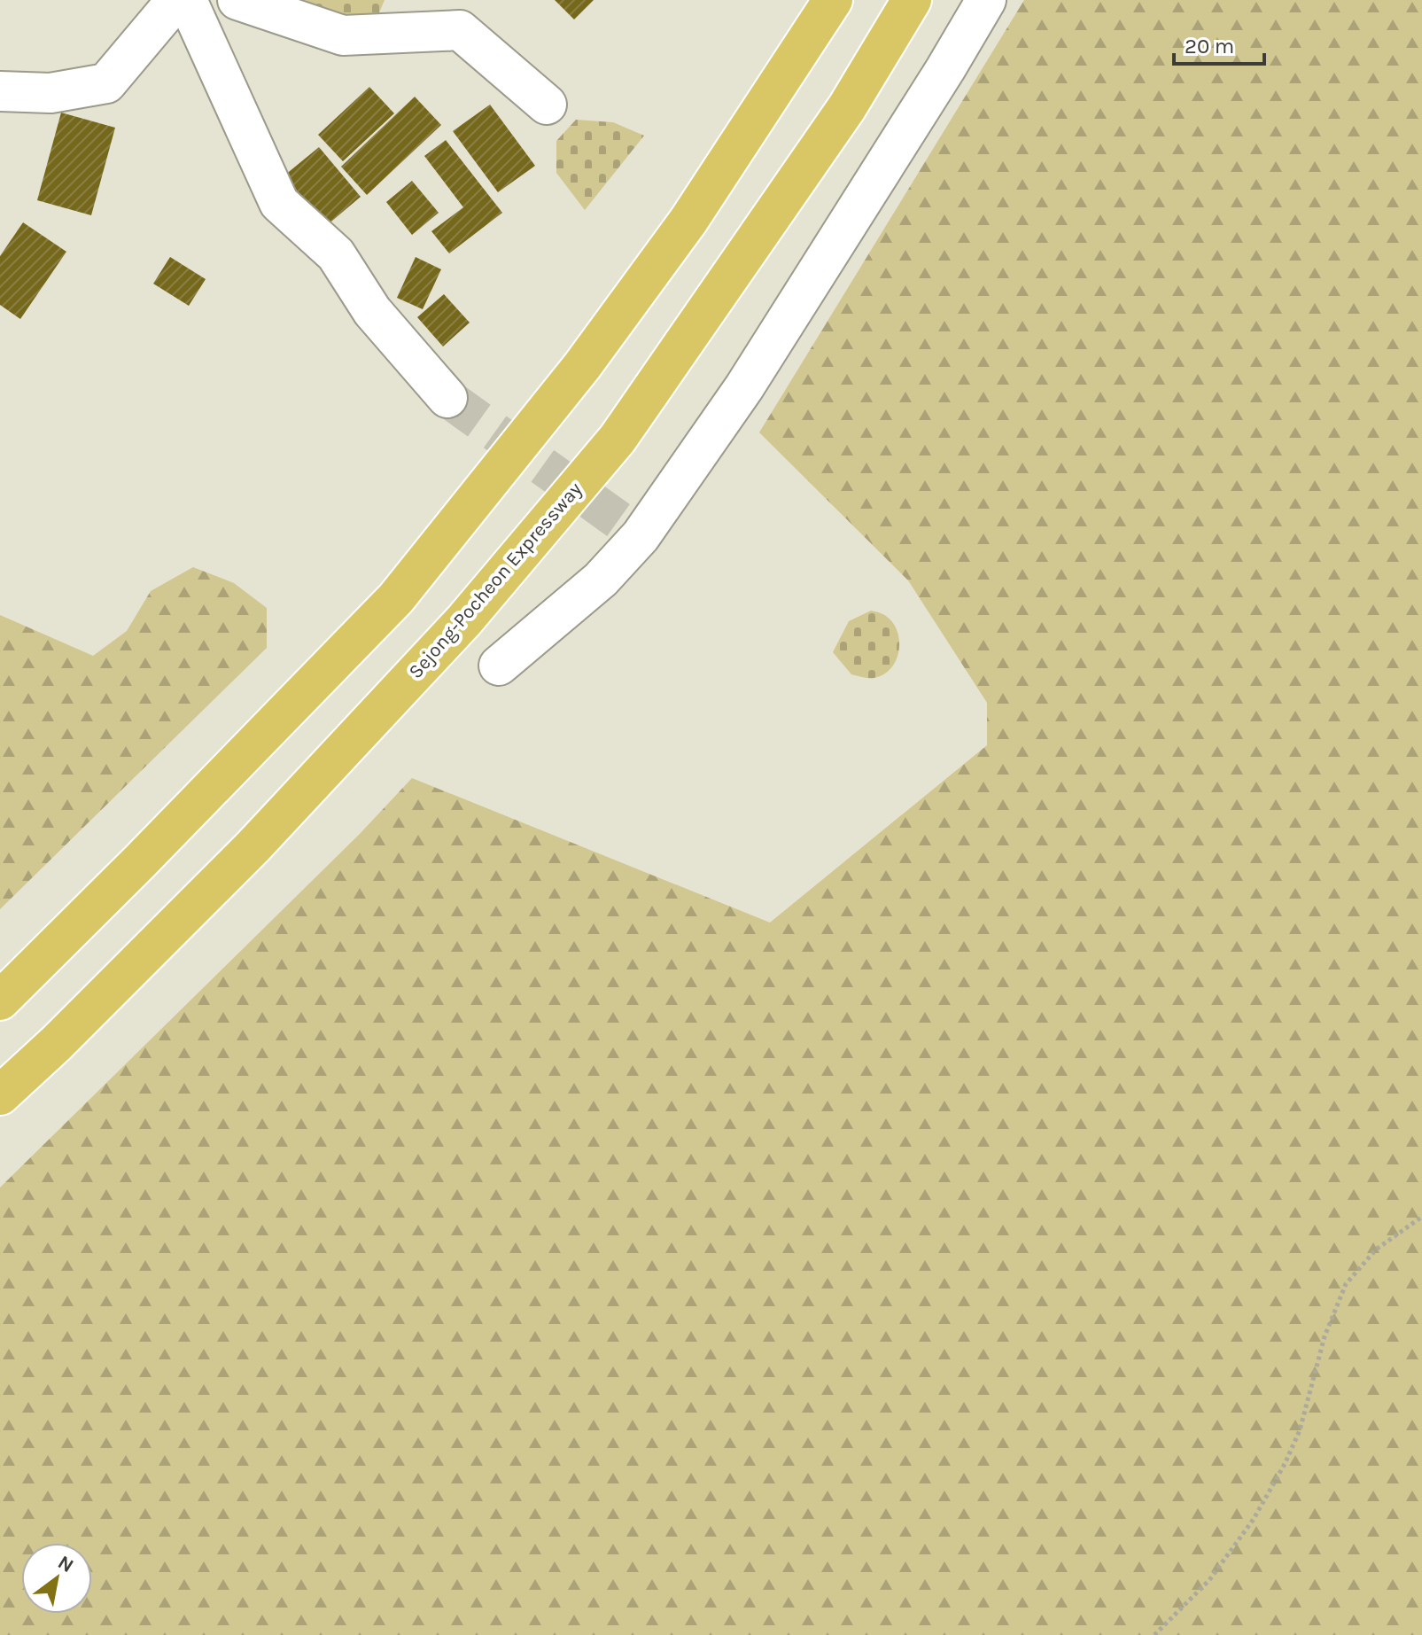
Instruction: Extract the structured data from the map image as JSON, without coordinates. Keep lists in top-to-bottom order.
{
  "streets": {
    "highway": ["Sejong-Pocheon Expressway"]
  },
  "scale_bar": "20 m",
  "north": "top right"
}
